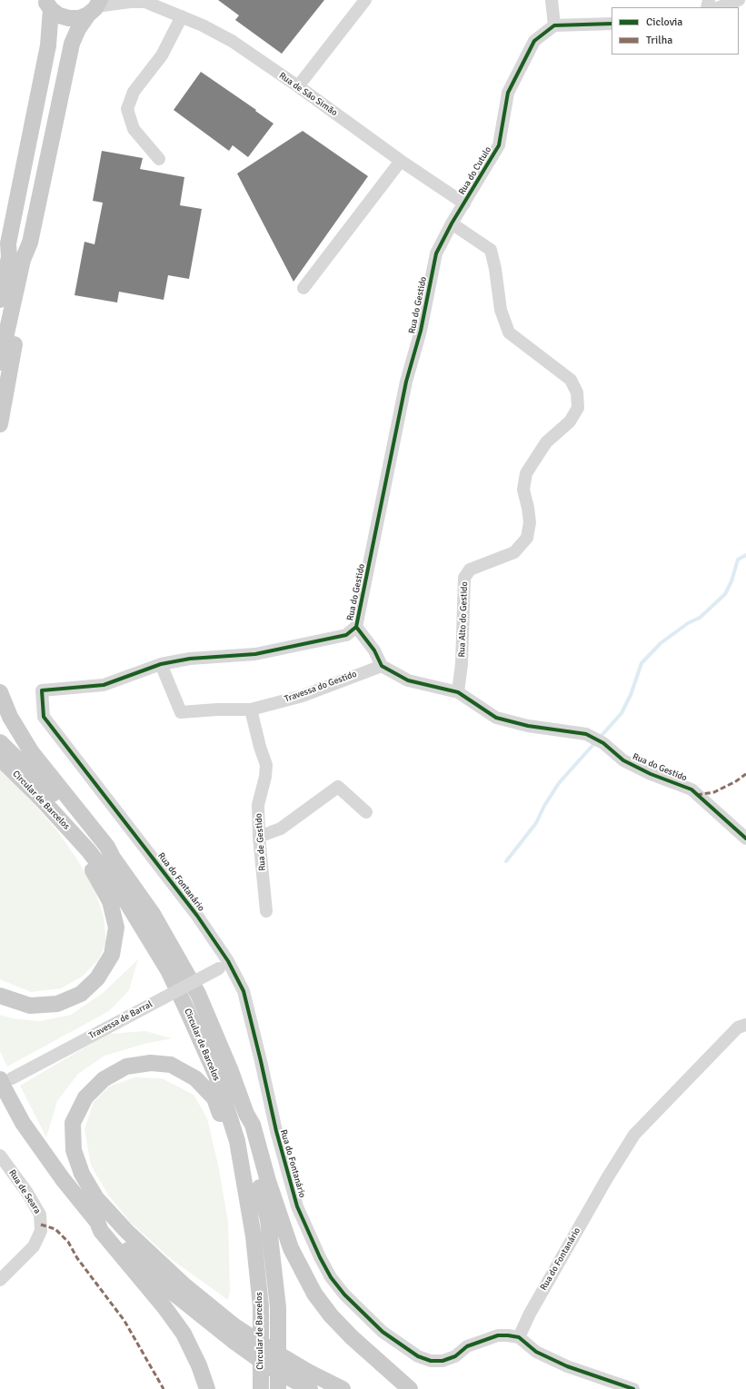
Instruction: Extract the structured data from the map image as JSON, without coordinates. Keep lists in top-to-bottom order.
{
  "streets": {
    "main road": ["Circular de Barcelos"],
    "street": [
      "Rua de São Simão",
      "Rua do Cutulo",
      "Rua do Gestido",
      "Rua Alto do Gestido",
      "Travessa do Gestido",
      "Rua de Gestido",
      "Rua do Fontanário",
      "Travessa de Barral",
      "Rua de Seara"
    ]
  },
  "crossings": [
    ["Rua de São Simão", "Rua do Cutulo"],
    ["Rua de São Simão", "Rua do Gestido"],
    ["Rua do Cutulo", "Rua do Gestido"],
    ["Rua do Gestido", "Rua Alto do Gestido"],
    ["Rua do Gestido", "Travessa do Gestido"],
    ["Rua do Gestido", "Rua do Fontanário"],
    ["Travessa do Gestido", "Rua de Gestido"],
    ["Travessa do Gestido", "Rua do Fontanário"],
    ["Rua do Fontanário", "Travessa de Barral"]
  ],
  "legend": ["Ciclovia", "Trilha"]
}
